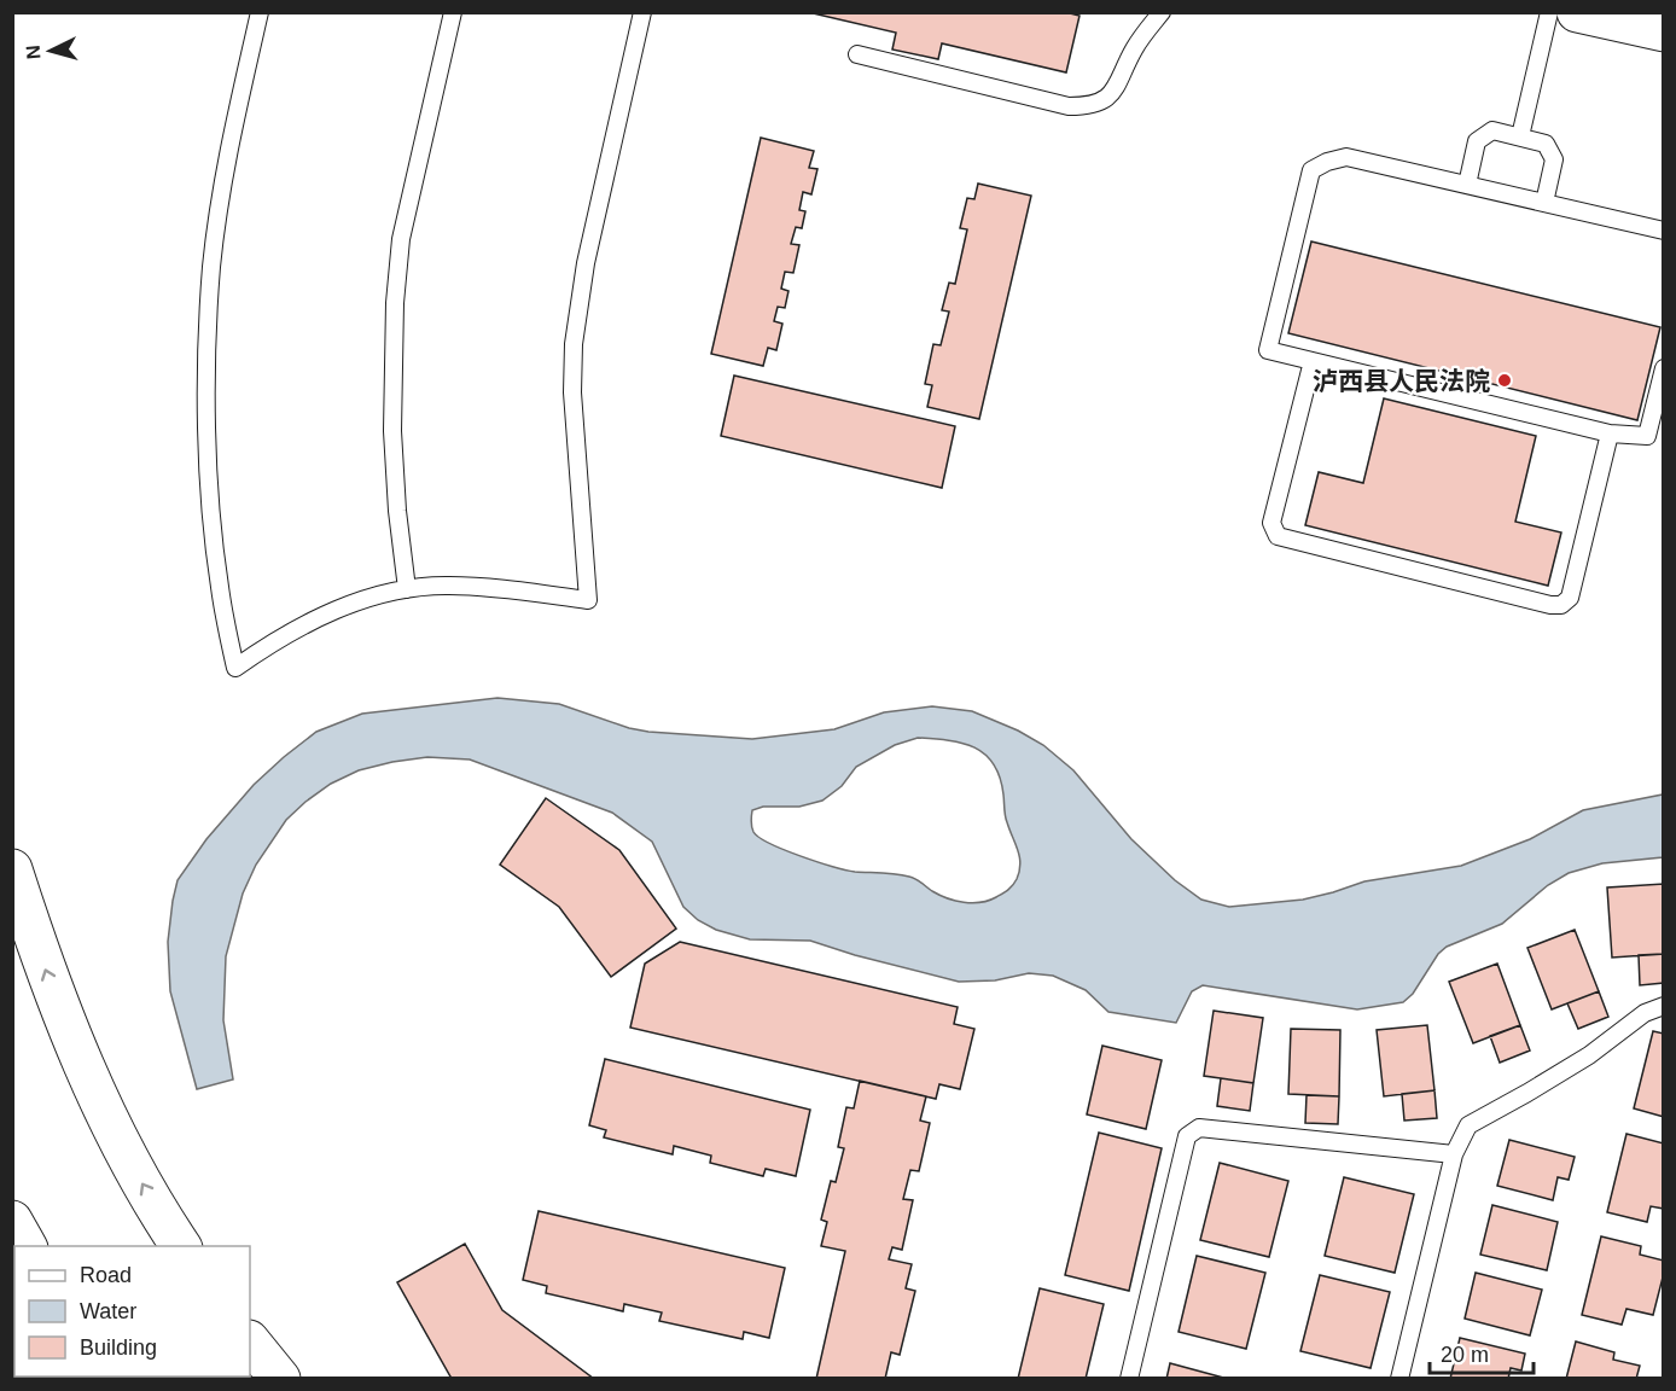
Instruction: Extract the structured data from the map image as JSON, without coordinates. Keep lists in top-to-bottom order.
{
  "places": ["泸西县人民法院"],
  "legend": ["Road", "Water", "Building"],
  "scale_bar": "20 m",
  "north": "left"
}
